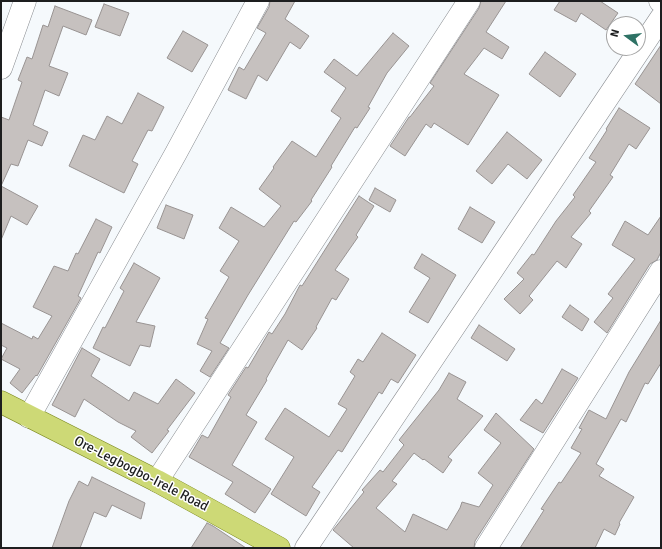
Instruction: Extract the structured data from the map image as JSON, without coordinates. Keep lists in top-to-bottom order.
{
  "streets": {
    "main road": ["Ore-Legbogbo-Irele Road"]
  },
  "north": "left"
}
